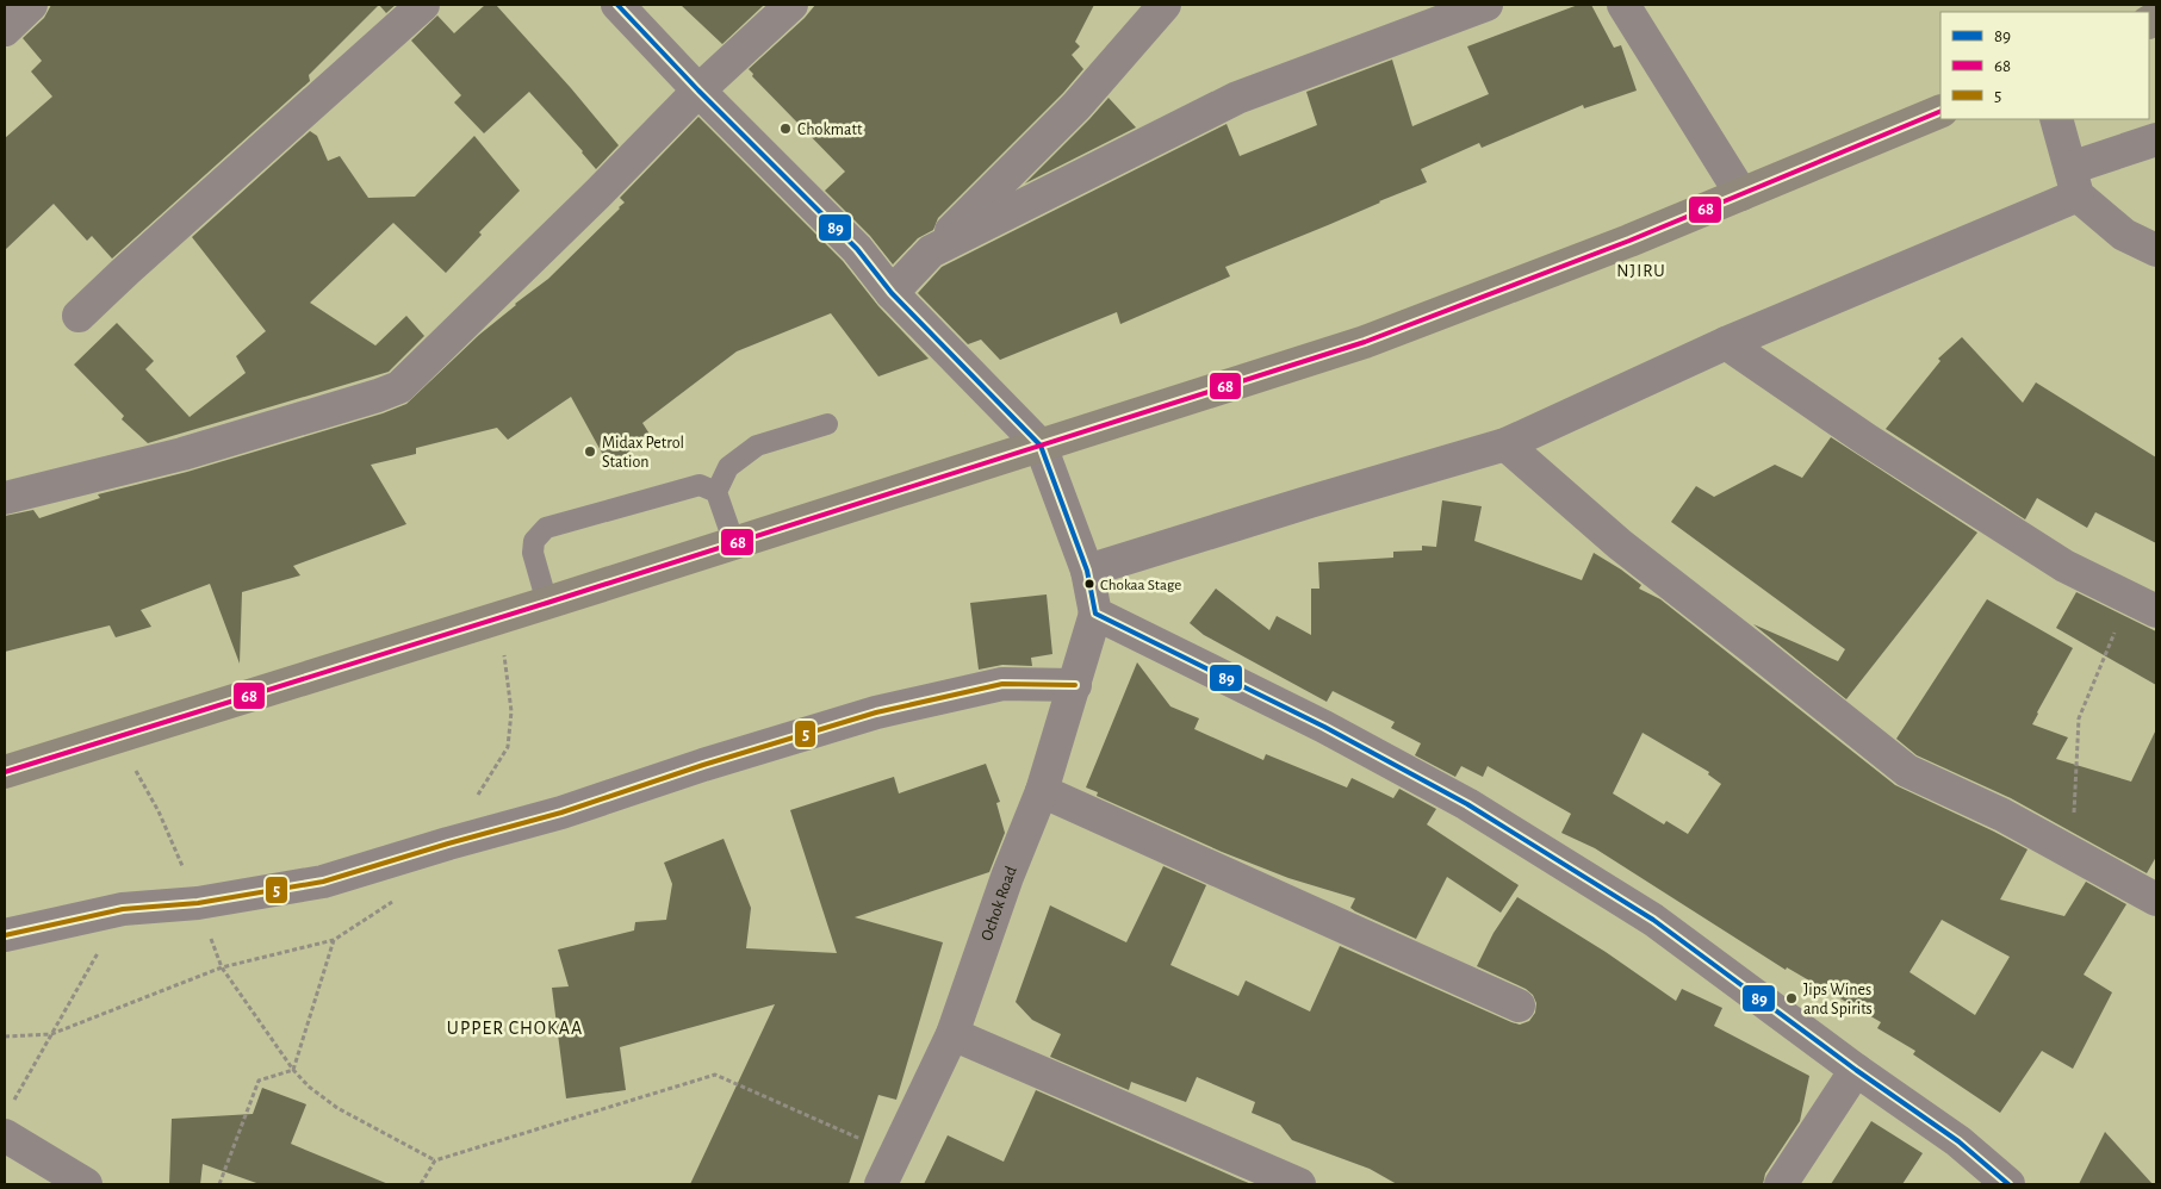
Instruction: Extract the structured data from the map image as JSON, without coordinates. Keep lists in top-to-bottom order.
{
  "streets": {
    "street": ["Ochok Road"]
  },
  "districts": ["NJIRU", "UPPER CHOKAA"],
  "places": [
    "Chokmatt",
    "Midax Petrol Station",
    "Chokaa Stage",
    "Jips Wines and Spirits"
  ],
  "lines": ["transit line 89", "transit line 68", "transit line 5"],
  "legend": ["89", "68", "5"]
}
